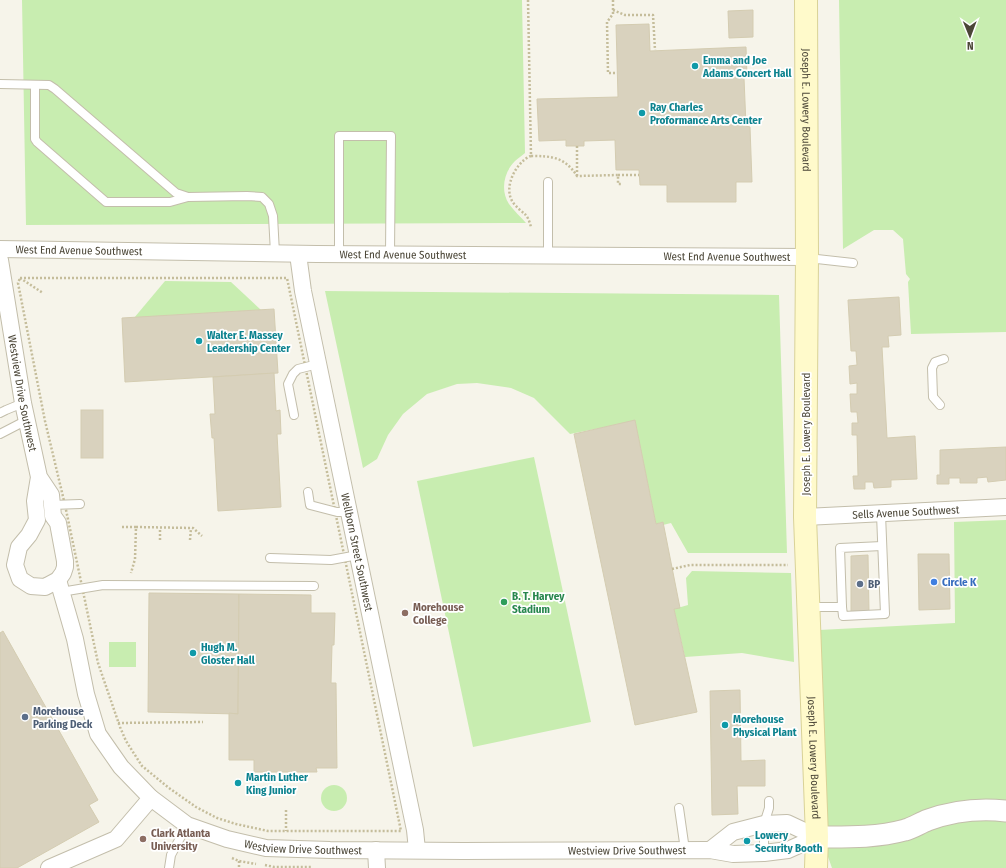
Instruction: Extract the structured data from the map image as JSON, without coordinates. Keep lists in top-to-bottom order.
{
  "streets": {
    "main road": ["Joseph E. Lowery Boulevard"],
    "street": [
      "West End Avenue Southwest",
      "Westview Drive Southwest",
      "Sells Avenue Southwest",
      "Wellborn Street Southwest"
    ]
  },
  "crossings": [
    ["Joseph E. Lowery Boulevard", "West End Avenue Southwest"],
    ["Joseph E. Lowery Boulevard", "Westview Drive Southwest"],
    ["Joseph E. Lowery Boulevard", "Sells Avenue Southwest"],
    ["West End Avenue Southwest", "Wellborn Street Southwest"],
    ["Westview Drive Southwest", "Wellborn Street Southwest"]
  ],
  "places": [
    "Emma and Joe Adams Concert Hall",
    "Ray Charles Proformance Arts Center",
    "Walter E. Massey Leadership Center",
    "Circle K",
    "BP",
    "B. T. Harvey Stadium",
    "Morehouse College",
    "Hugh M. Gloster Hall",
    "Morehouse Parking Deck",
    "Morehouse Physical Plant",
    "Martin Luther King Junior",
    "Clark Atlanta University",
    "Lowery Security Booth"
  ],
  "north": "bottom"
}
